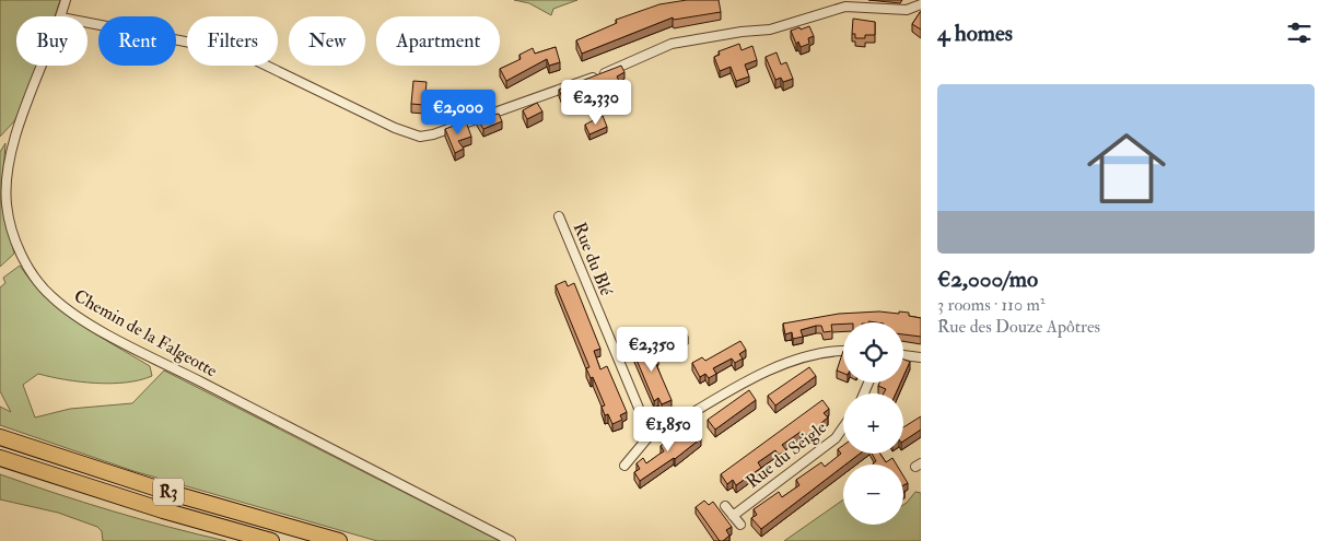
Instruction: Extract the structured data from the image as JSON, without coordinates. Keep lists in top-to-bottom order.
{
  "streets": {
    "highway": ["R3"],
    "street": ["Rue du Blé", "Chemin de la Falgeotte", "Rue du Seigle"]
  },
  "page": {
    "heading": "4 homes",
    "chip": [
      "Buy",
      "Rent",
      "Filters",
      "New",
      "Apartment"
    ],
    "list": [
      {
        "name": "€2,000/mo",
        "note": "3 rooms · 110 m² · Rue des Douze Apôtres"
      }
    ],
    "price": [
      "€2,330",
      "€2,000",
      "€2,350",
      "€1,850"
    ],
    "map_buttons": ["+", "−"]
  }
}
